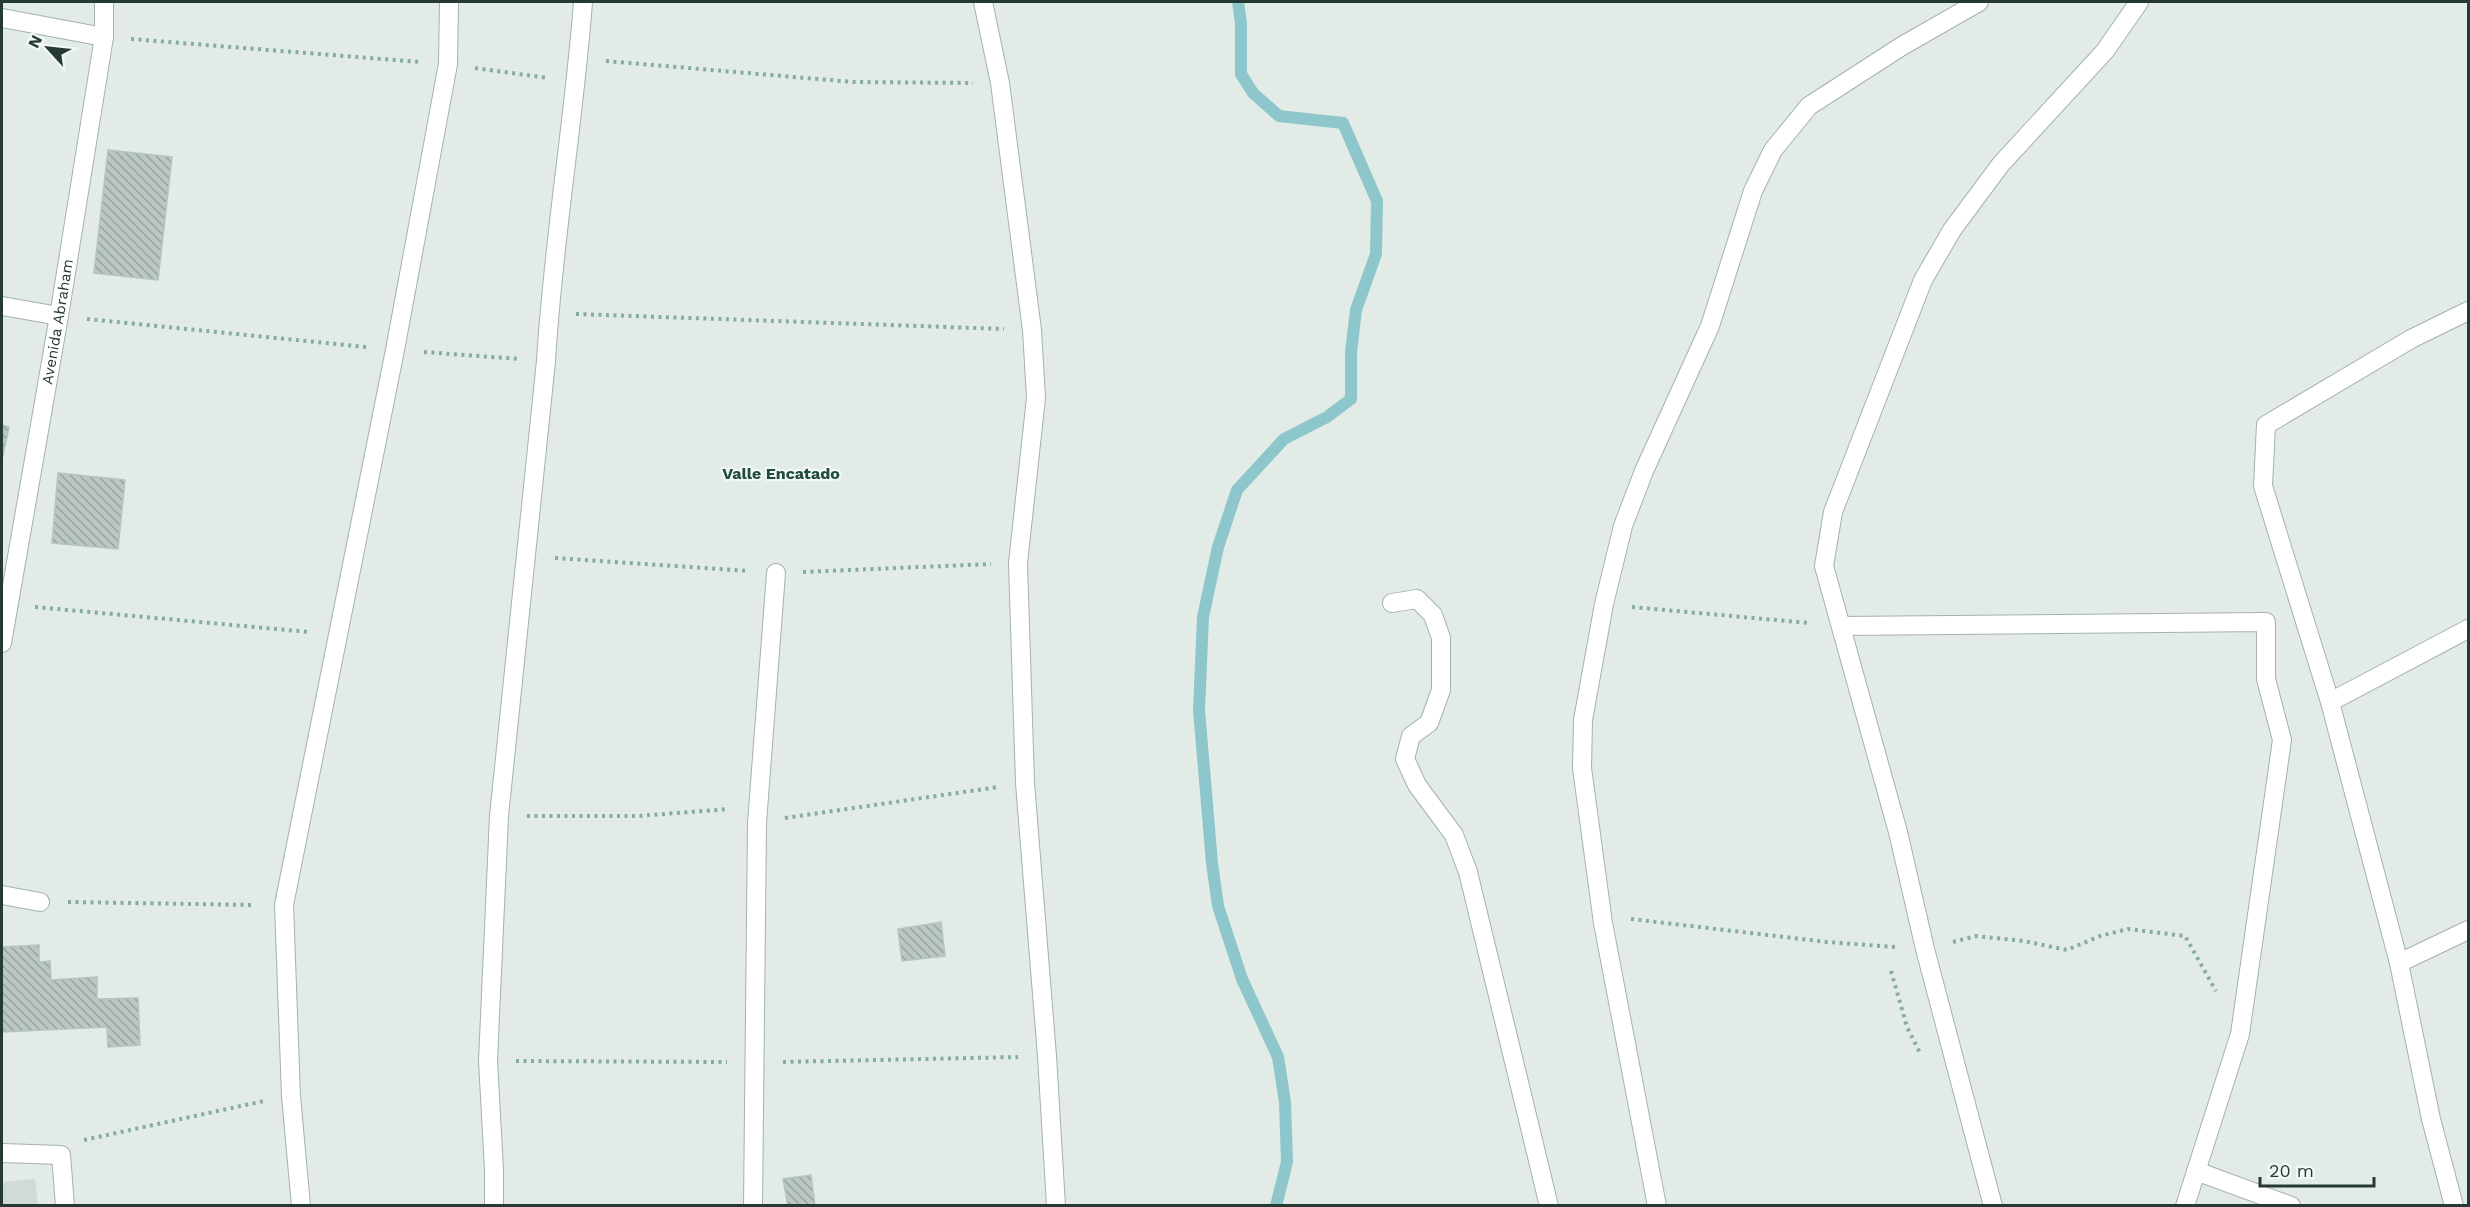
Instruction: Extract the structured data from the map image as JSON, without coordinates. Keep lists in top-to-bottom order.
{
  "streets": {
    "street": ["Avenida Abraham"]
  },
  "districts": ["Valle Encatado"],
  "scale_bar": "20 m",
  "north": "top left"
}
